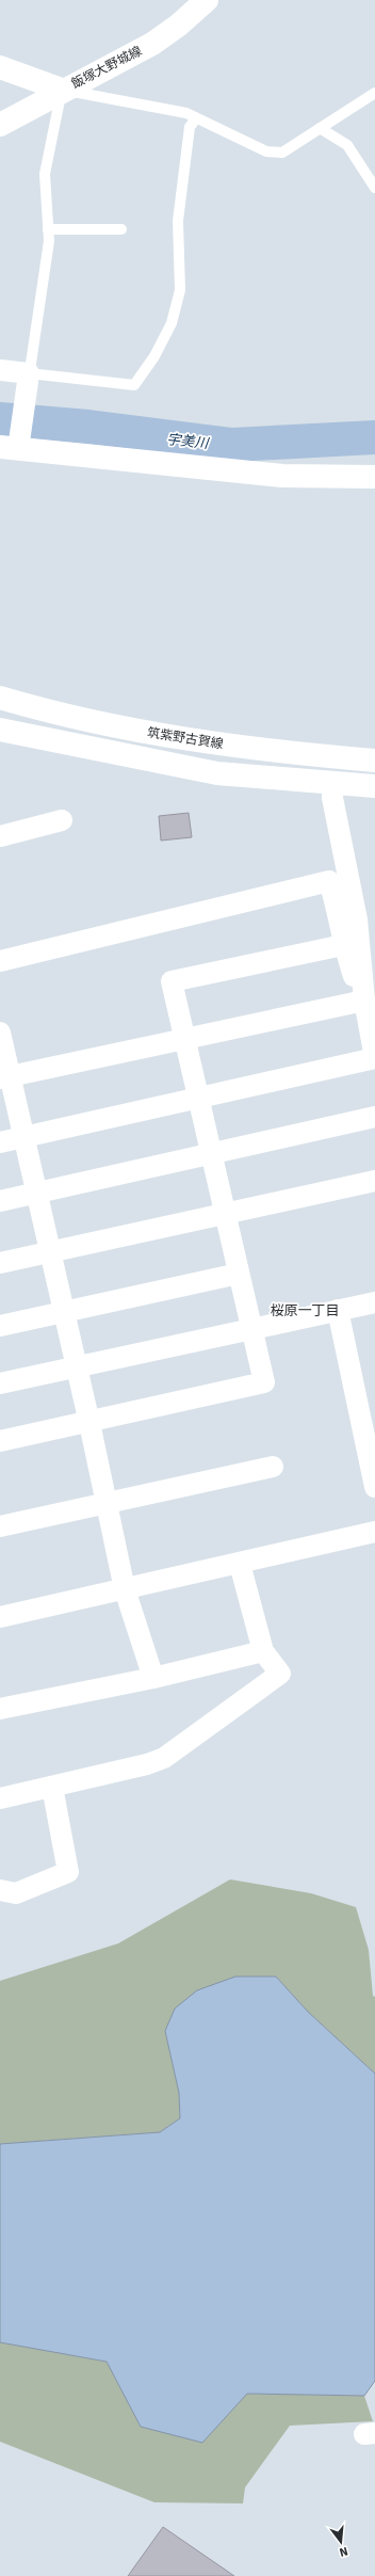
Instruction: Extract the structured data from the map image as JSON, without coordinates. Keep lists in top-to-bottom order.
{
  "streets": {
    "main road": ["飯塚大野城線", "筑紫野古賀線"]
  },
  "districts": ["桜原一丁目"],
  "water": ["宇美川"],
  "north": "bottom"
}
